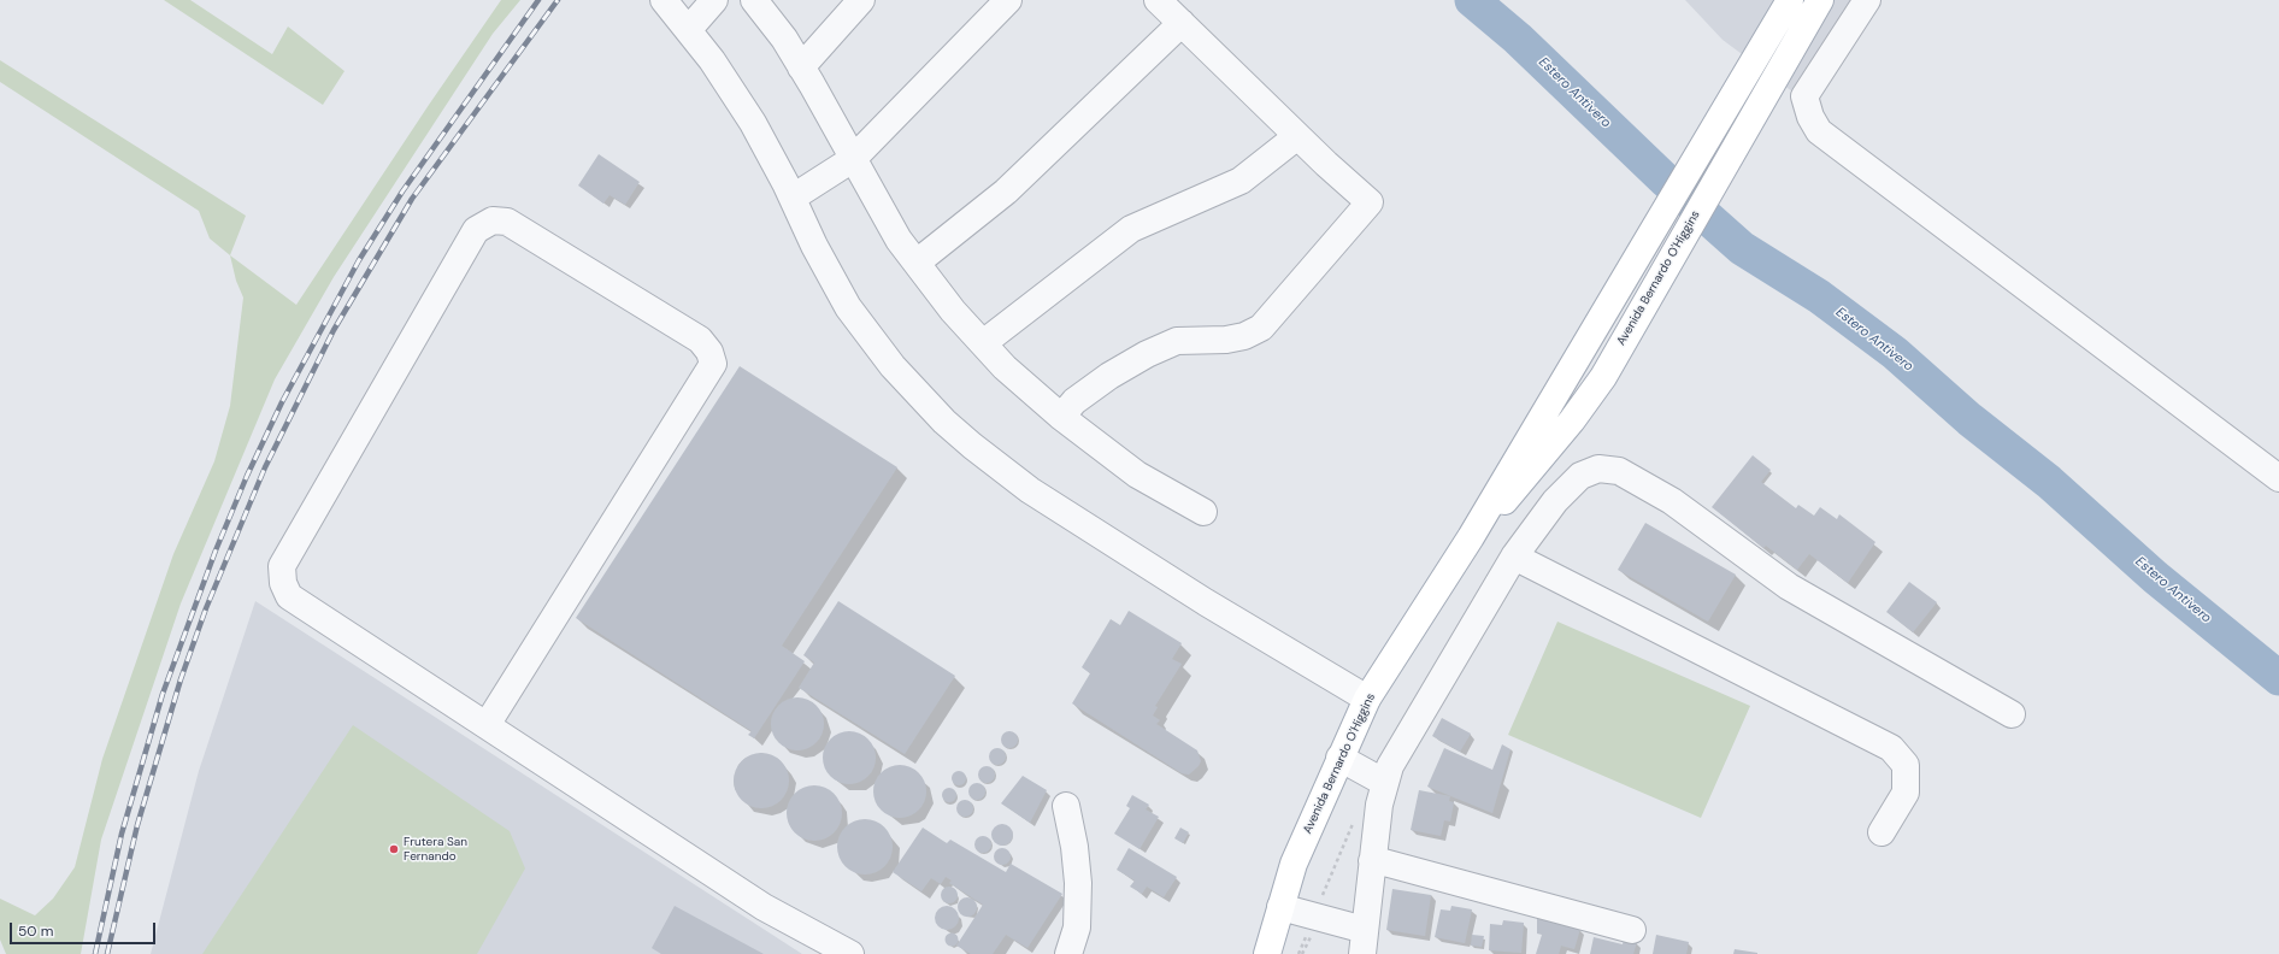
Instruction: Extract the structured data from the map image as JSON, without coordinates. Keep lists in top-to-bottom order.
{
  "streets": {
    "main road": ["Avenida Bernardo O'Higgins"]
  },
  "water": ["Estero Antivero"],
  "places": ["Frutera San Fernando"],
  "scale_bar": "50 m"
}
